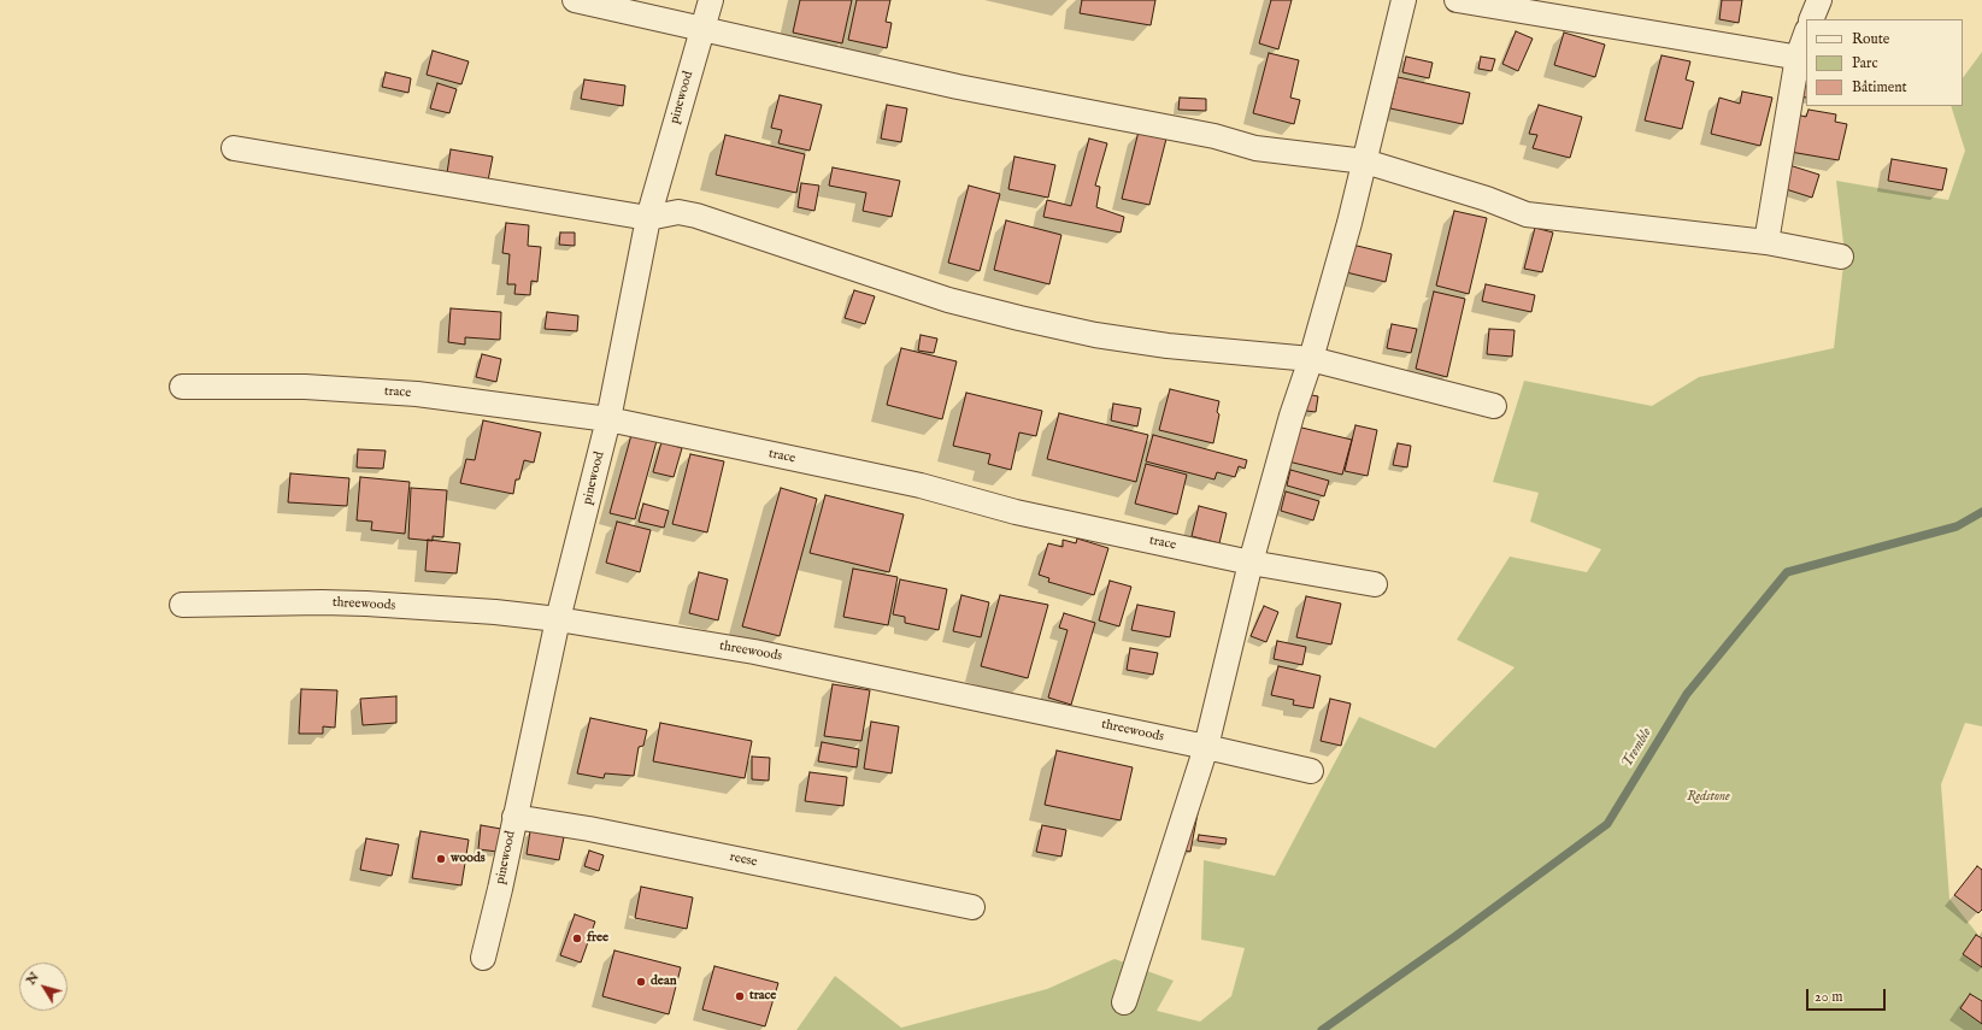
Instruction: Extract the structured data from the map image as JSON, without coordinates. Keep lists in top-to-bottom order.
{
  "streets": {
    "street": [
      "pinewood",
      "trace",
      "threewoods",
      "reese"
    ]
  },
  "crossings": [
    ["pinewood", "trace"],
    ["pinewood", "threewoods"],
    ["pinewood", "reese"]
  ],
  "water": ["Tremble"],
  "parks": ["Redstone"],
  "places": [
    "woods",
    "free",
    "dean",
    "trace"
  ],
  "legend": ["Route", "Parc", "Bâtiment"],
  "scale_bar": "20 m",
  "north": "top left"
}
